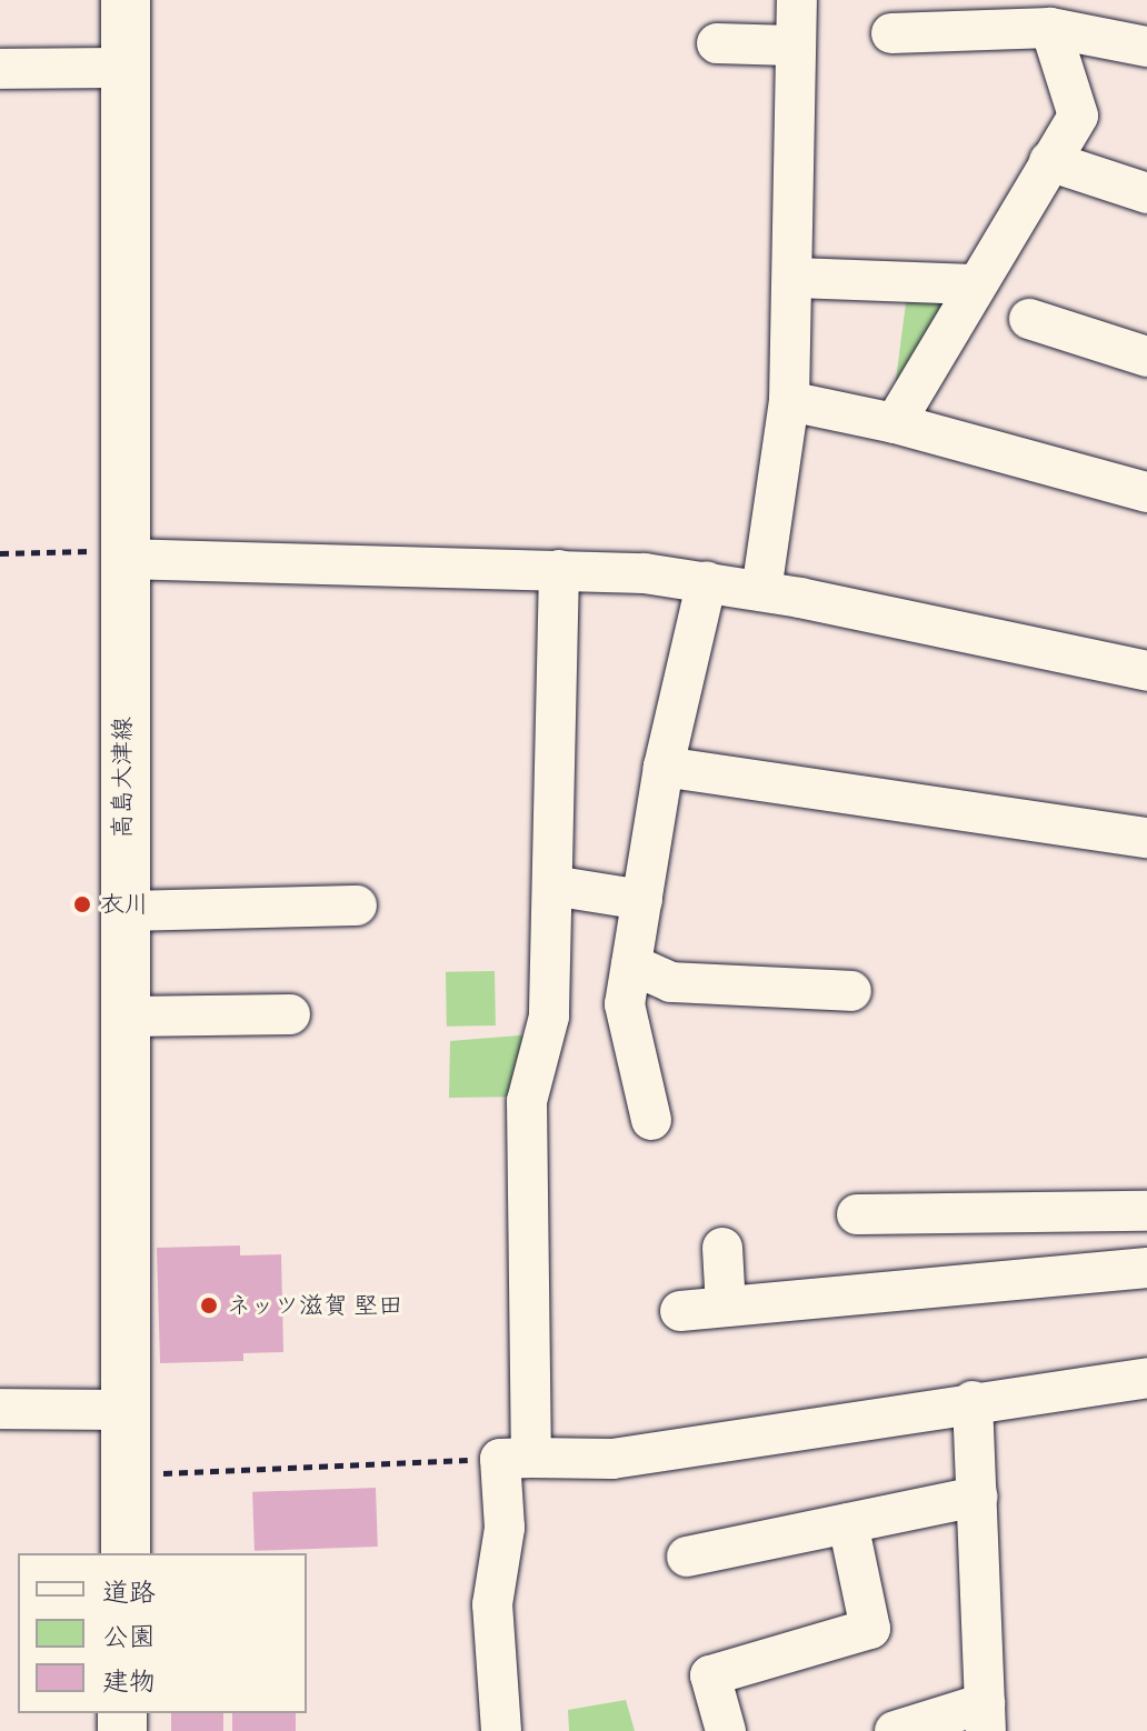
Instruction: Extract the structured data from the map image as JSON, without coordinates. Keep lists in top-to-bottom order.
{
  "streets": {
    "main road": ["高島大津線"]
  },
  "places": ["衣川", "ネッツ滋賀 堅田"],
  "legend": ["道路", "公園", "建物"]
}
